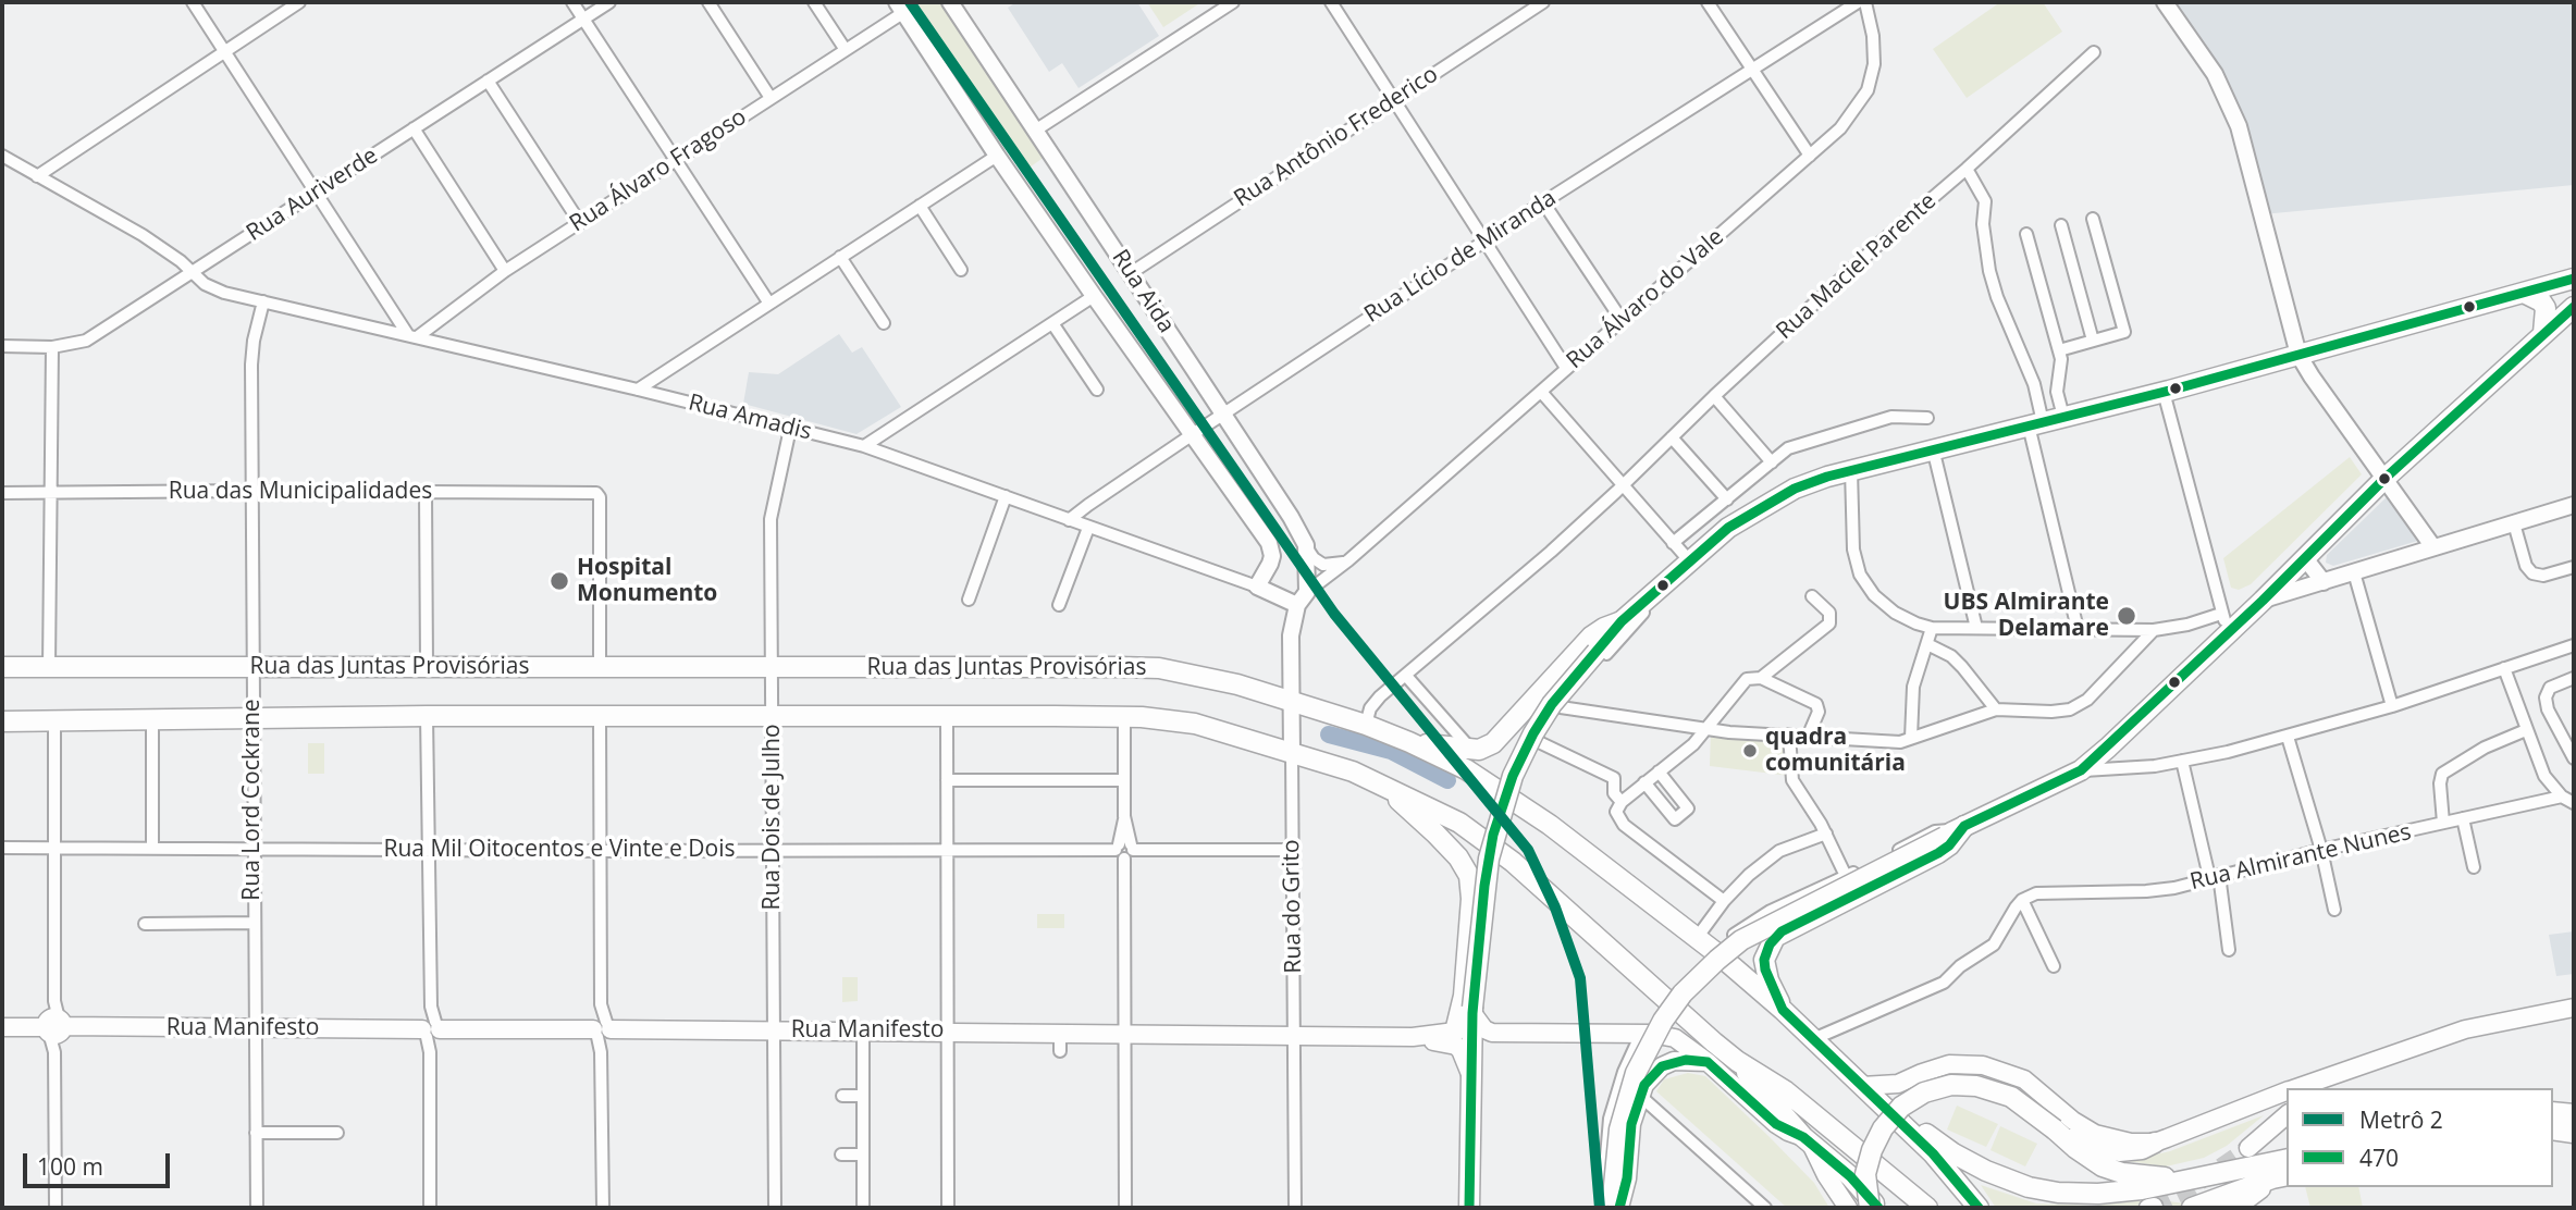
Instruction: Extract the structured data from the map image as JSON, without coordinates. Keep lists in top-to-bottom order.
{
  "streets": {
    "main road": ["Rua das Juntas Provisórias", "Rua Manifesto"],
    "street": [
      "Rua Antônio Frederico",
      "Rua Álvaro Fragoso",
      "Rua Auriverde",
      "Rua Lício de Miranda",
      "Rua Maciel Parente",
      "Rua Aida",
      "Rua Álvaro do Vale",
      "Rua Amadis",
      "Rua das Municipalidades",
      "Rua Lord Cockrane",
      "Rua Dois de Julho",
      "Rua Mil Oitocentos e Vinte e Dois",
      "Rua Almirante Nunes",
      "Rua do Grito"
    ]
  },
  "crossings": [
    ["Rua Antônio Frederico", "Rua Aida"],
    ["Rua Álvaro Fragoso", "Rua Aida"],
    ["Rua Álvaro Fragoso", "Rua Amadis"],
    ["Rua Auriverde", "Rua Amadis"],
    ["Rua Lício de Miranda", "Rua Aida"],
    ["Rua Lício de Miranda", "Rua Amadis"],
    ["Rua Maciel Parente", "Rua das Juntas Provisórias"],
    ["Rua Aida", "Rua Álvaro do Vale"],
    ["Rua Aida", "Rua Amadis"],
    ["Rua Aida", "Rua do Grito"],
    ["Rua Álvaro do Vale", "Rua Amadis"],
    ["Rua Álvaro do Vale", "Rua do Grito"],
    ["Rua Amadis", "Rua Lord Cockrane"],
    ["Rua Amadis", "Rua Dois de Julho"],
    ["Rua Amadis", "Rua do Grito"],
    ["Rua das Municipalidades", "Rua das Juntas Provisórias"],
    ["Rua das Municipalidades", "Rua Lord Cockrane"],
    ["Rua das Juntas Provisórias", "Rua Lord Cockrane"],
    ["Rua das Juntas Provisórias", "Rua Dois de Julho"],
    ["Rua das Juntas Provisórias", "Rua do Grito"],
    ["Rua Lord Cockrane", "Rua Mil Oitocentos e Vinte e Dois"],
    ["Rua Lord Cockrane", "Rua Manifesto"],
    ["Rua Dois de Julho", "Rua Mil Oitocentos e Vinte e Dois"],
    ["Rua Dois de Julho", "Rua Manifesto"],
    ["Rua Mil Oitocentos e Vinte e Dois", "Rua do Grito"],
    ["Rua do Grito", "Rua Manifesto"]
  ],
  "places": ["Hospital Monumento", "UBS Almirante Delamare", "quadra comunitária"],
  "lines": ["metro line 2", "transit line 470"],
  "legend": ["Metrô 2", "470"],
  "scale_bar": "100 m"
}
